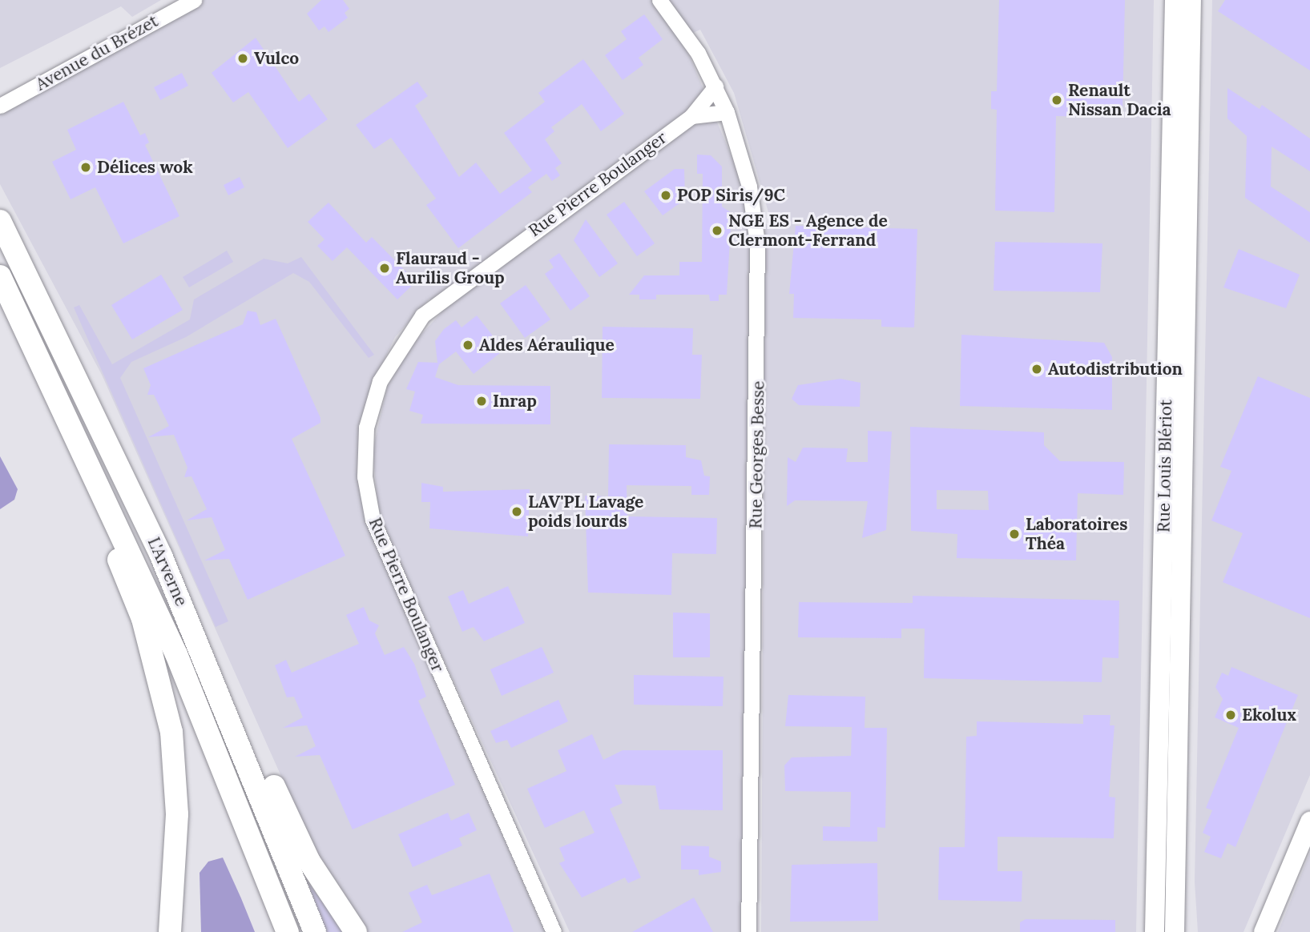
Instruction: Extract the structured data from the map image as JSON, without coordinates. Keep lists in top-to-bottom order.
{
  "streets": {
    "highway": ["L'Arverne"],
    "main road": ["Rue Louis Blériot"],
    "street": ["Avenue du Brézet", "Rue Pierre Boulanger", "Rue Georges Besse"]
  },
  "crossings": [
    ["Rue Pierre Boulanger", "Rue Georges Besse"]
  ],
  "places": [
    "Vulco",
    "Renault Nissan Dacia",
    "Délices wok",
    "POP Siris/9C",
    "NGE ES - Agence de Clermont-Ferrand",
    "Flauraud - Aurilis Group",
    "Aldes Aéraulique",
    "Autodistribution",
    "Inrap",
    "LAV'PL Lavage poids lourds",
    "Laboratoires Théa",
    "Ekolux"
  ]
}
